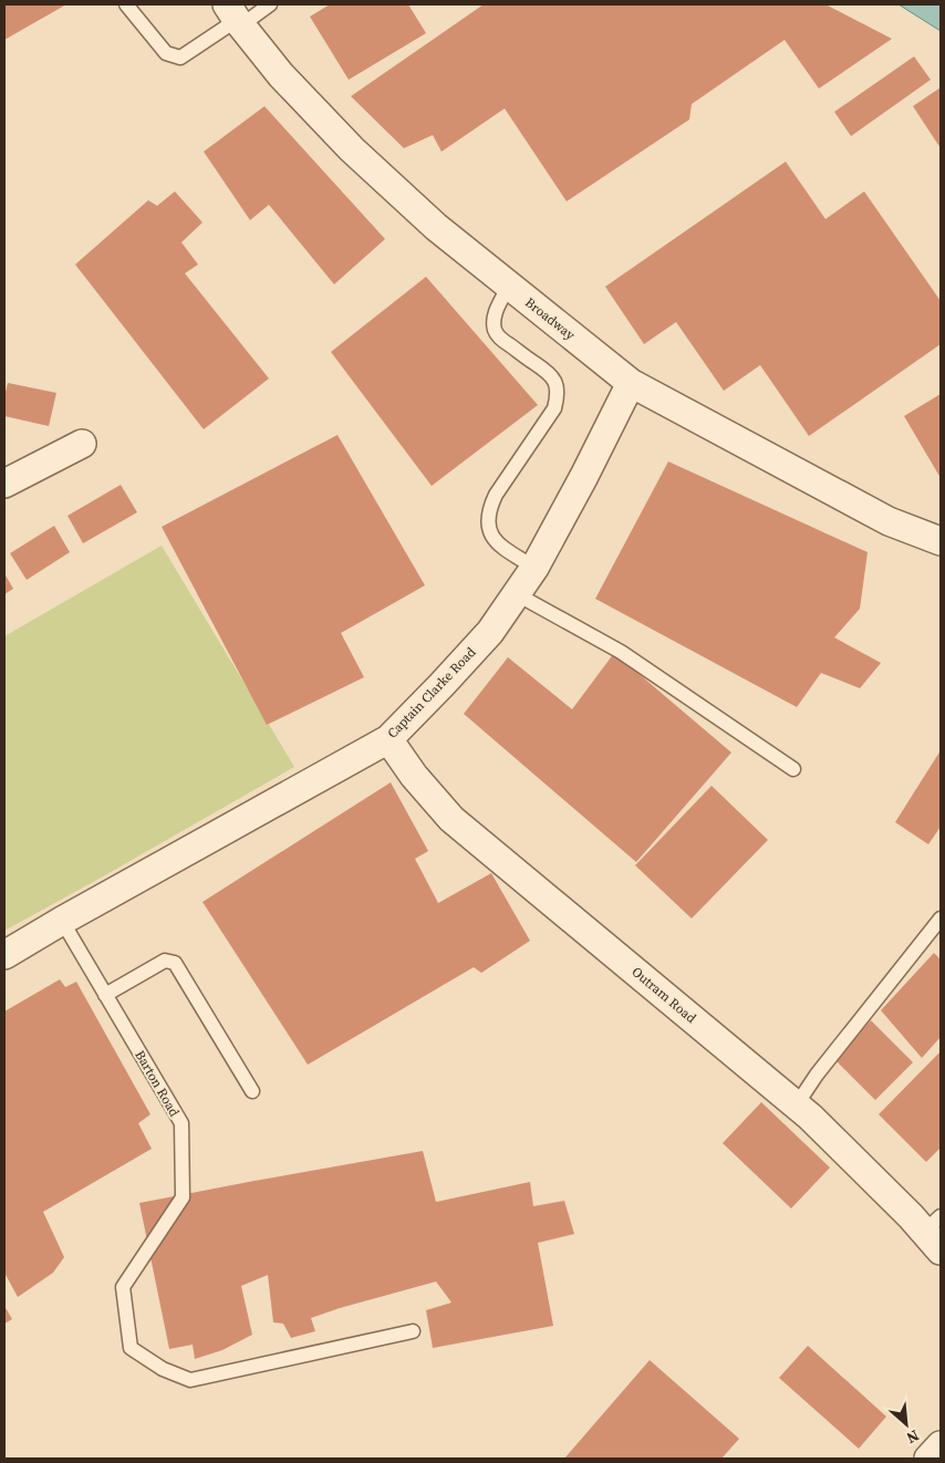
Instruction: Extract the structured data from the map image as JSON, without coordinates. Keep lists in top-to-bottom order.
{
  "streets": {
    "street": ["Broadway", "Captain Clarke Road", "Outram Road"],
    "lane": ["Barton Road"]
  },
  "crossings": [
    ["Broadway", "Captain Clarke Road"],
    ["Captain Clarke Road", "Outram Road"],
    ["Captain Clarke Road", "Barton Road"]
  ],
  "north": "bottom right"
}
